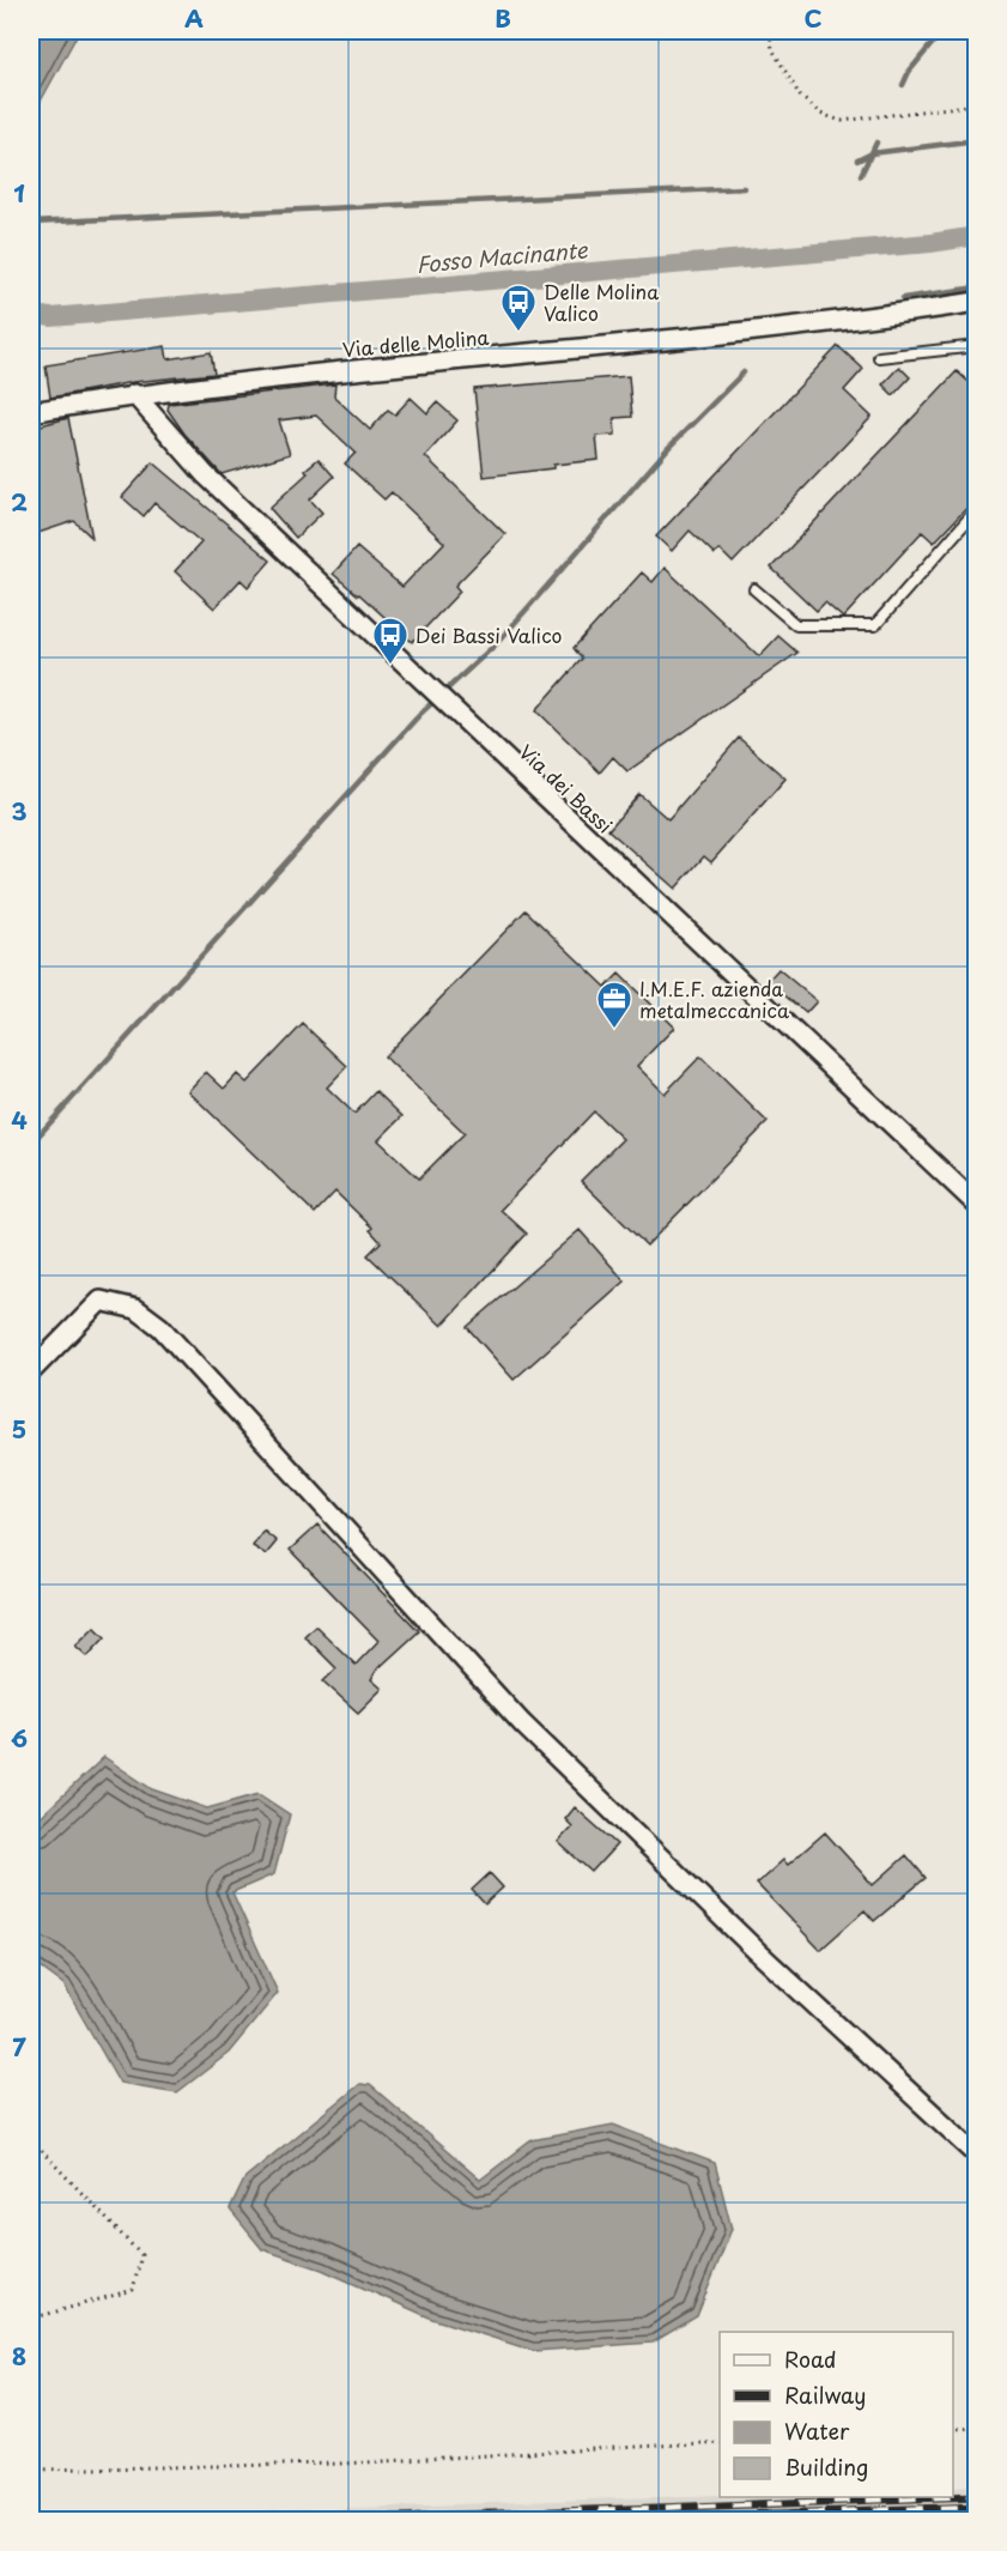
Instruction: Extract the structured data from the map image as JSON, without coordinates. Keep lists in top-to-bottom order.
{
  "streets": {
    "street": ["Via delle Molina", "Via dei Bassi"]
  },
  "crossings": [
    ["Via delle Molina", "Via dei Bassi"]
  ],
  "water": ["Fosso Macinante"],
  "places": {
    "bus stop": ["Delle Molina Valico", "Dei Bassi Valico"],
    "office": ["I.M.E.F. azienda metalmeccanica"]
  },
  "legend": [
    "Road",
    "Railway",
    "Water",
    "Building"
  ],
  "grid": {
    "columns": ["A", "B", "C"],
    "rows": [
      "1",
      "2",
      "3",
      "4",
      "5",
      "6",
      "7",
      "8"
    ]
  }
}
